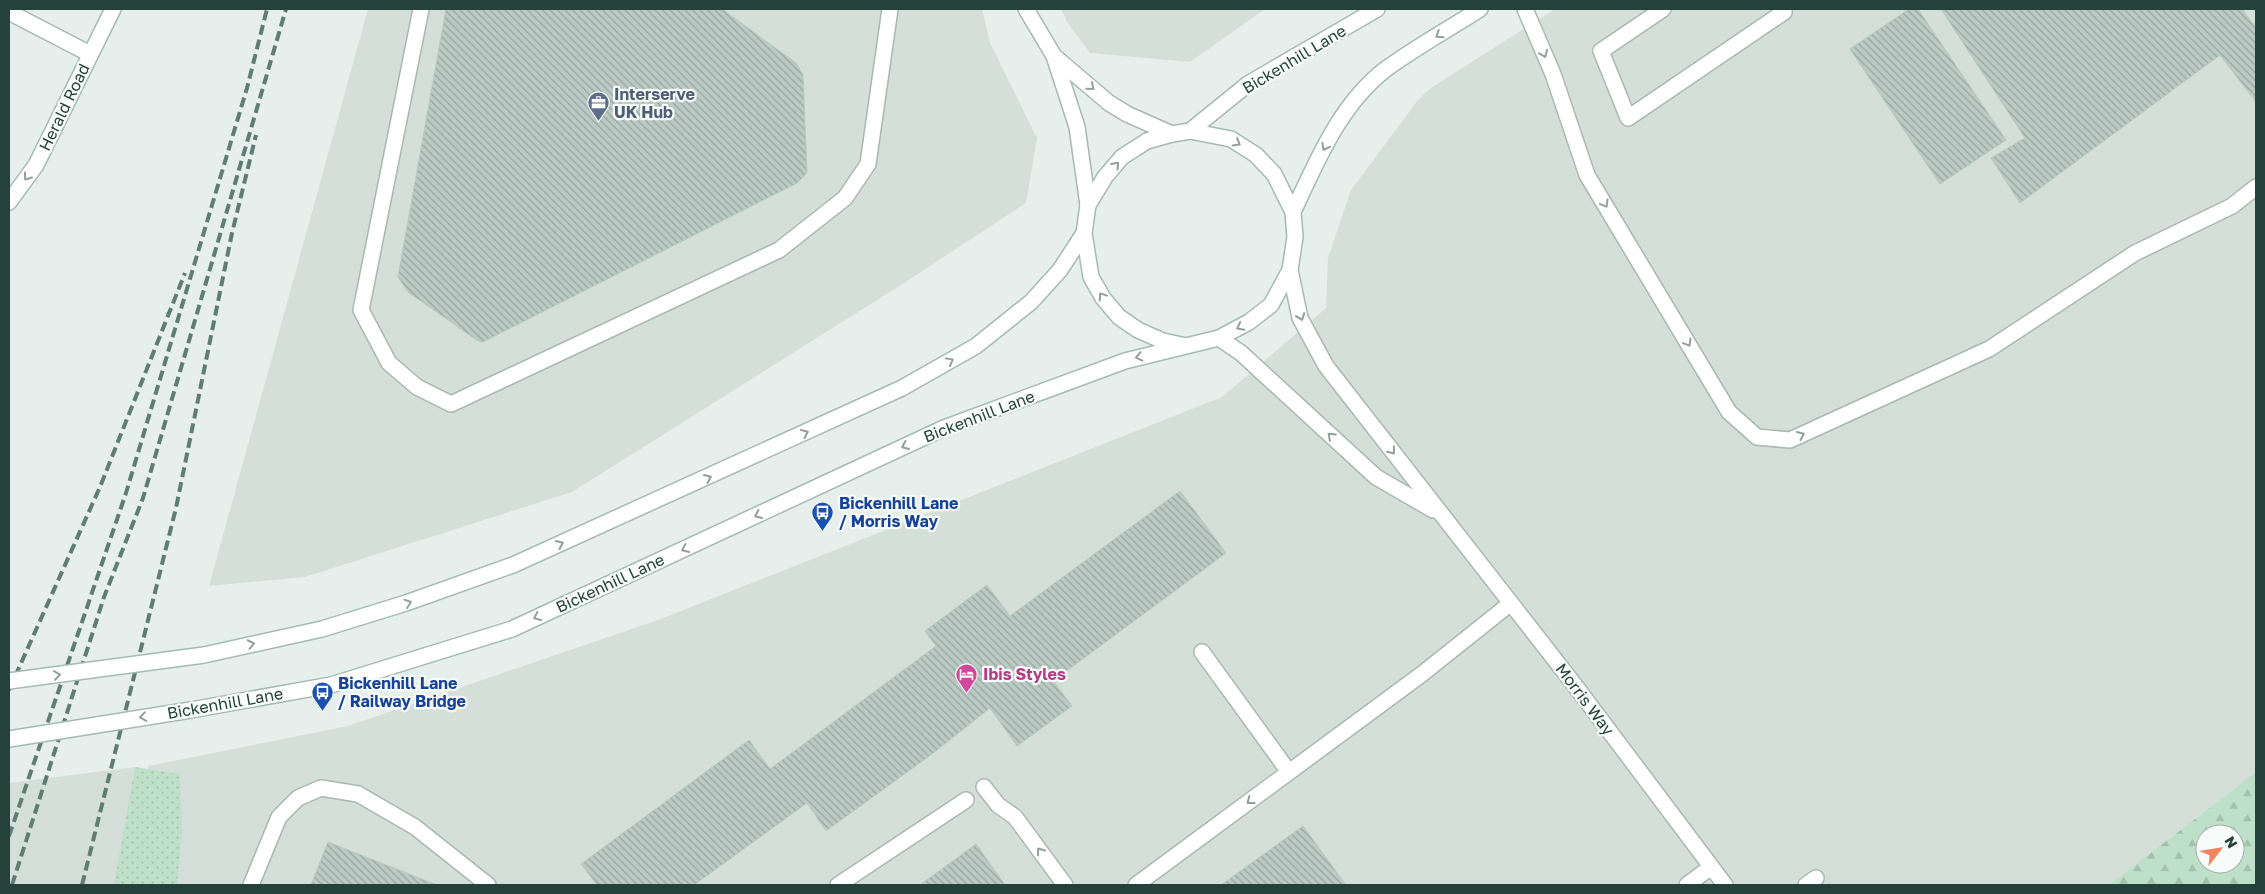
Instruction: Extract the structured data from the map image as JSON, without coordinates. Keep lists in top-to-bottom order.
{
  "streets": {
    "main road": ["Bickenhill Lane", "Herald Road", "Morris Way"]
  },
  "crossings": [
    ["Bickenhill Lane", "Morris Way"]
  ],
  "one_way": ["Herald Road"],
  "places": {
    "office": ["Interserve UK Hub"],
    "bus stop": ["Bickenhill Lane / Morris Way", "Bickenhill Lane / Railway Bridge"],
    "hotel": ["Ibis Styles"]
  },
  "north": "top right"
}
